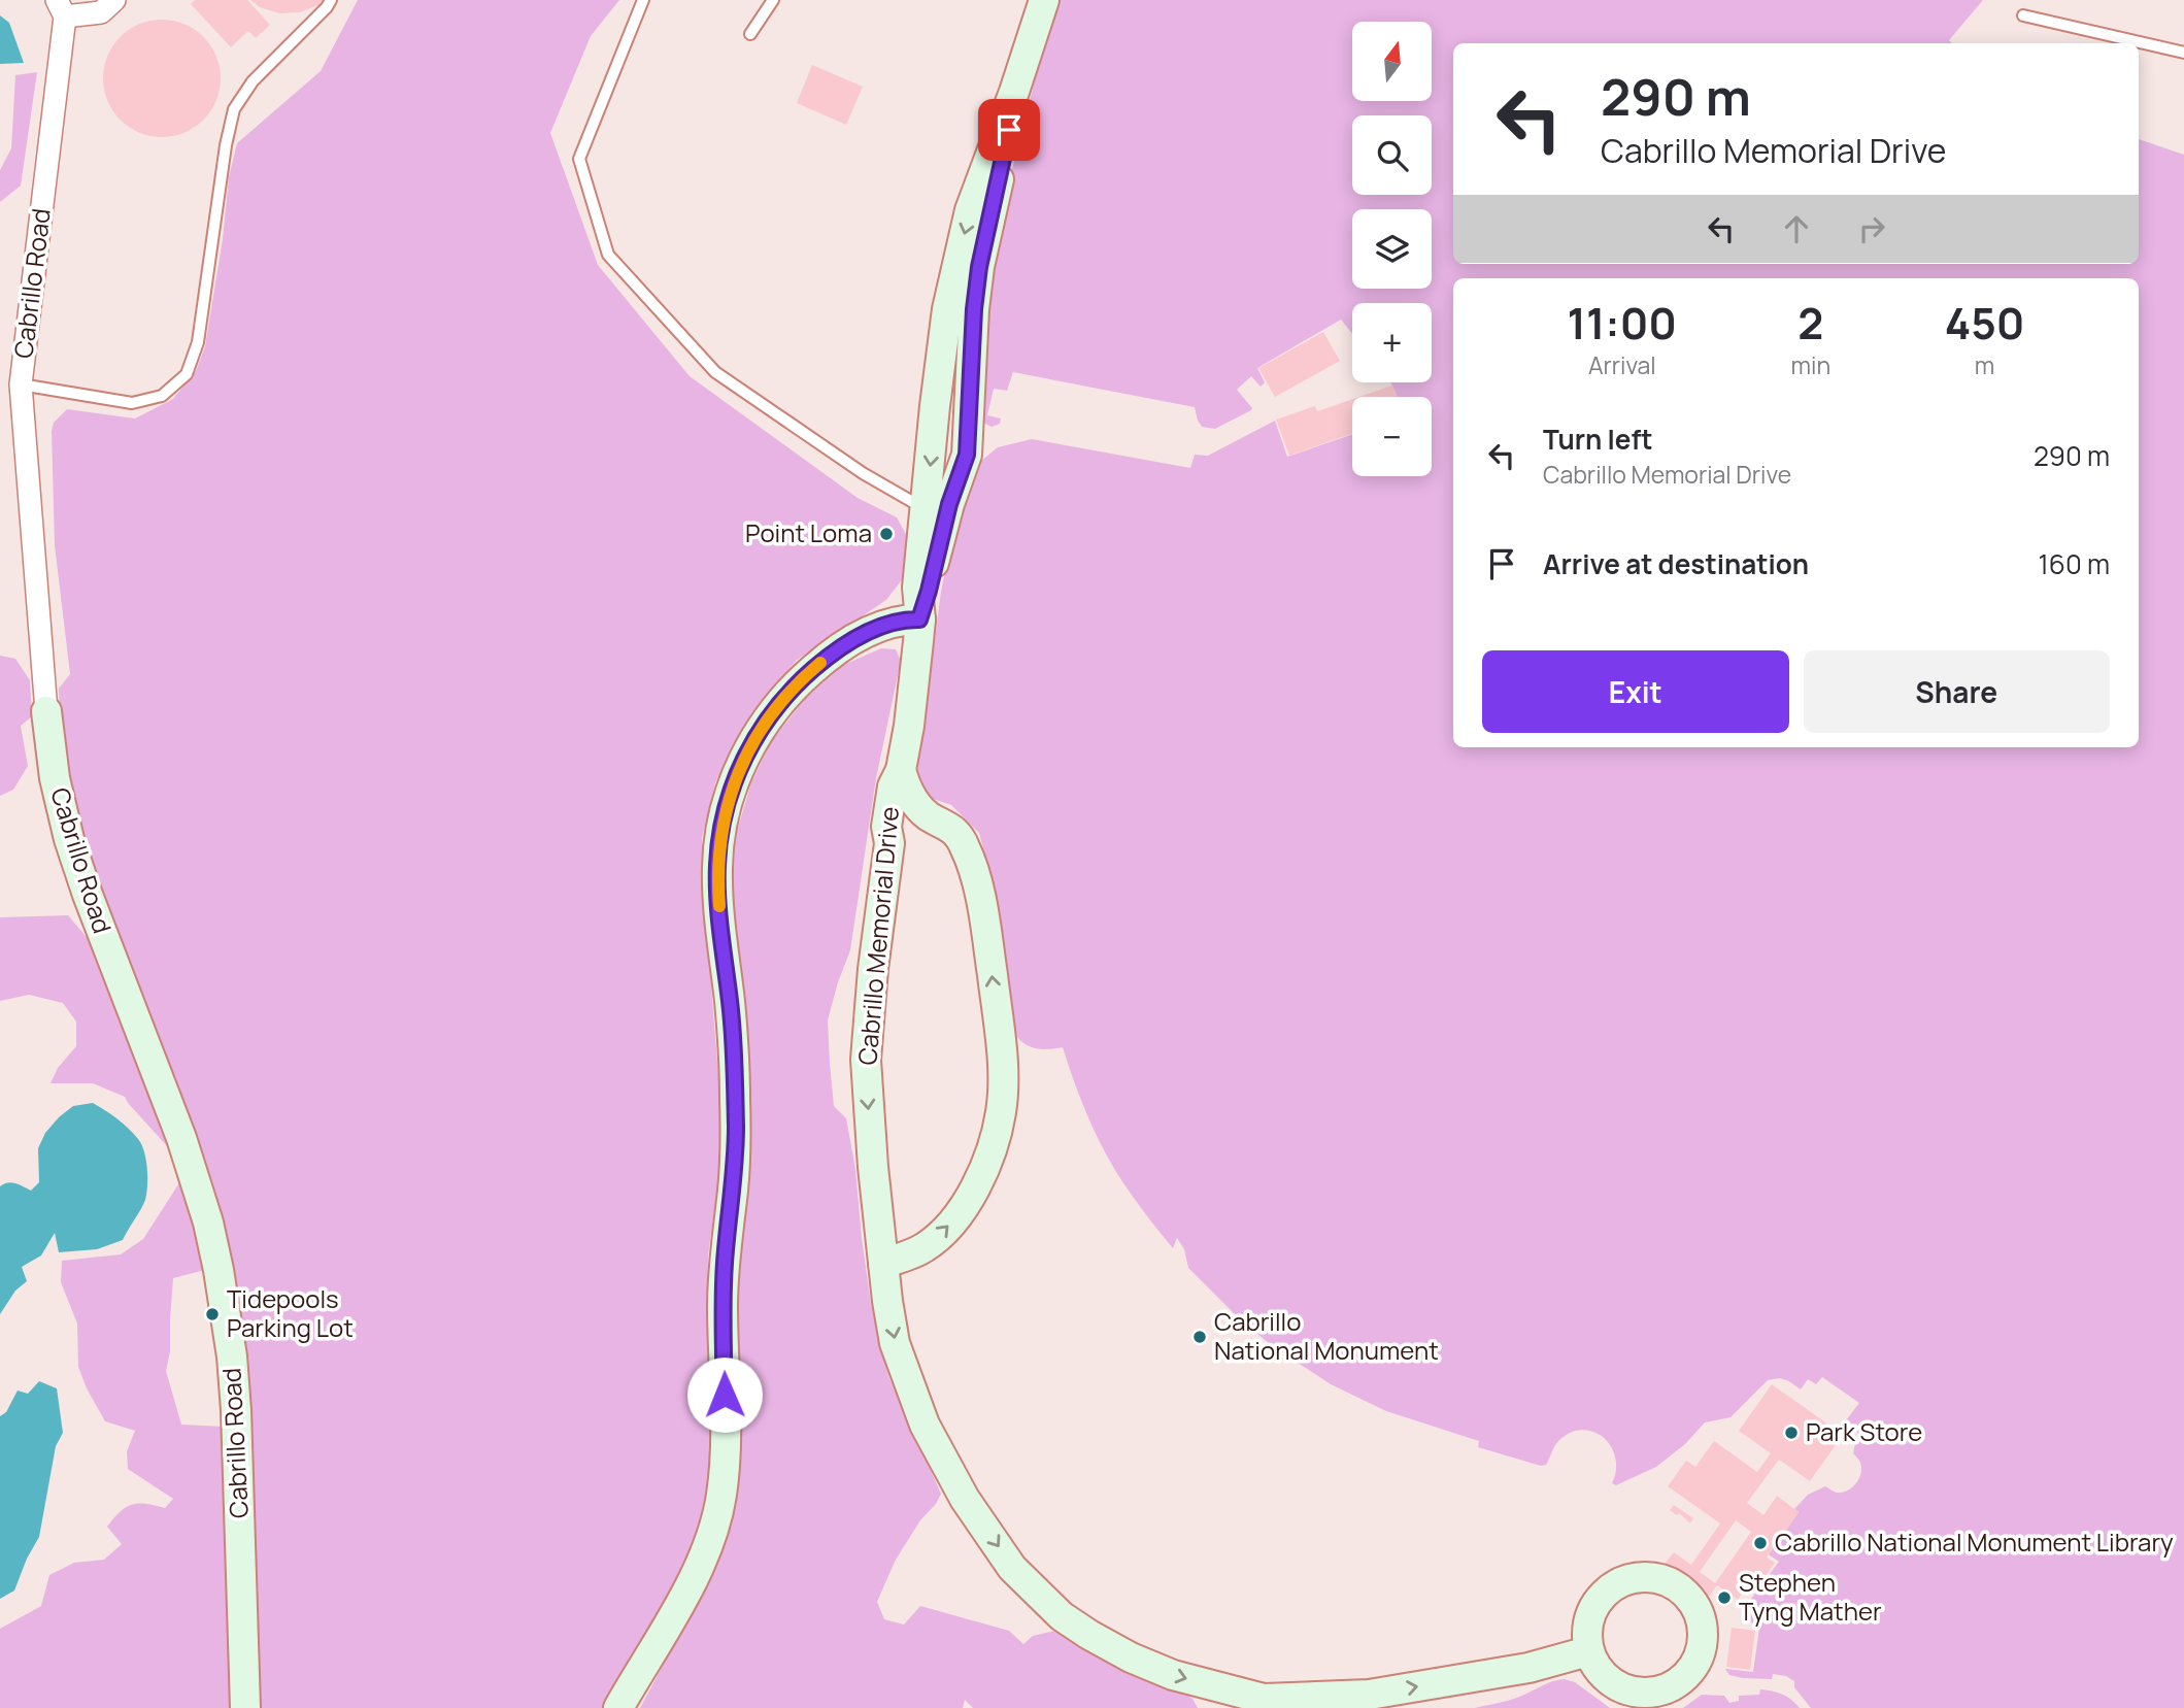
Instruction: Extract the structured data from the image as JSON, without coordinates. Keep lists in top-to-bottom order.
{
  "streets": {
    "street": ["Cabrillo Road", "Cabrillo Memorial Drive"]
  },
  "places": [
    "Point Loma",
    "Tidepools Parking Lot",
    "Cabrillo National Monument",
    "Park Store",
    "Cabrillo National Monument Library",
    "Stephen Tyng Mather"
  ],
  "north": "top",
  "page": {
    "map_buttons": ["+", "−"],
    "turn": ["290 m", "Cabrillo Memorial Drive"],
    "eta": [
      "11:00",
      "Arrival",
      "2",
      "min",
      "450",
      "m"
    ],
    "list": [
      {
        "name": "Turn left",
        "note": "Cabrillo Memorial Drive",
        "value": "290 m"
      },
      {
        "name": "Arrive at destination",
        "value": "160 m"
      }
    ],
    "buttons": ["Exit", "Share"]
  }
}
